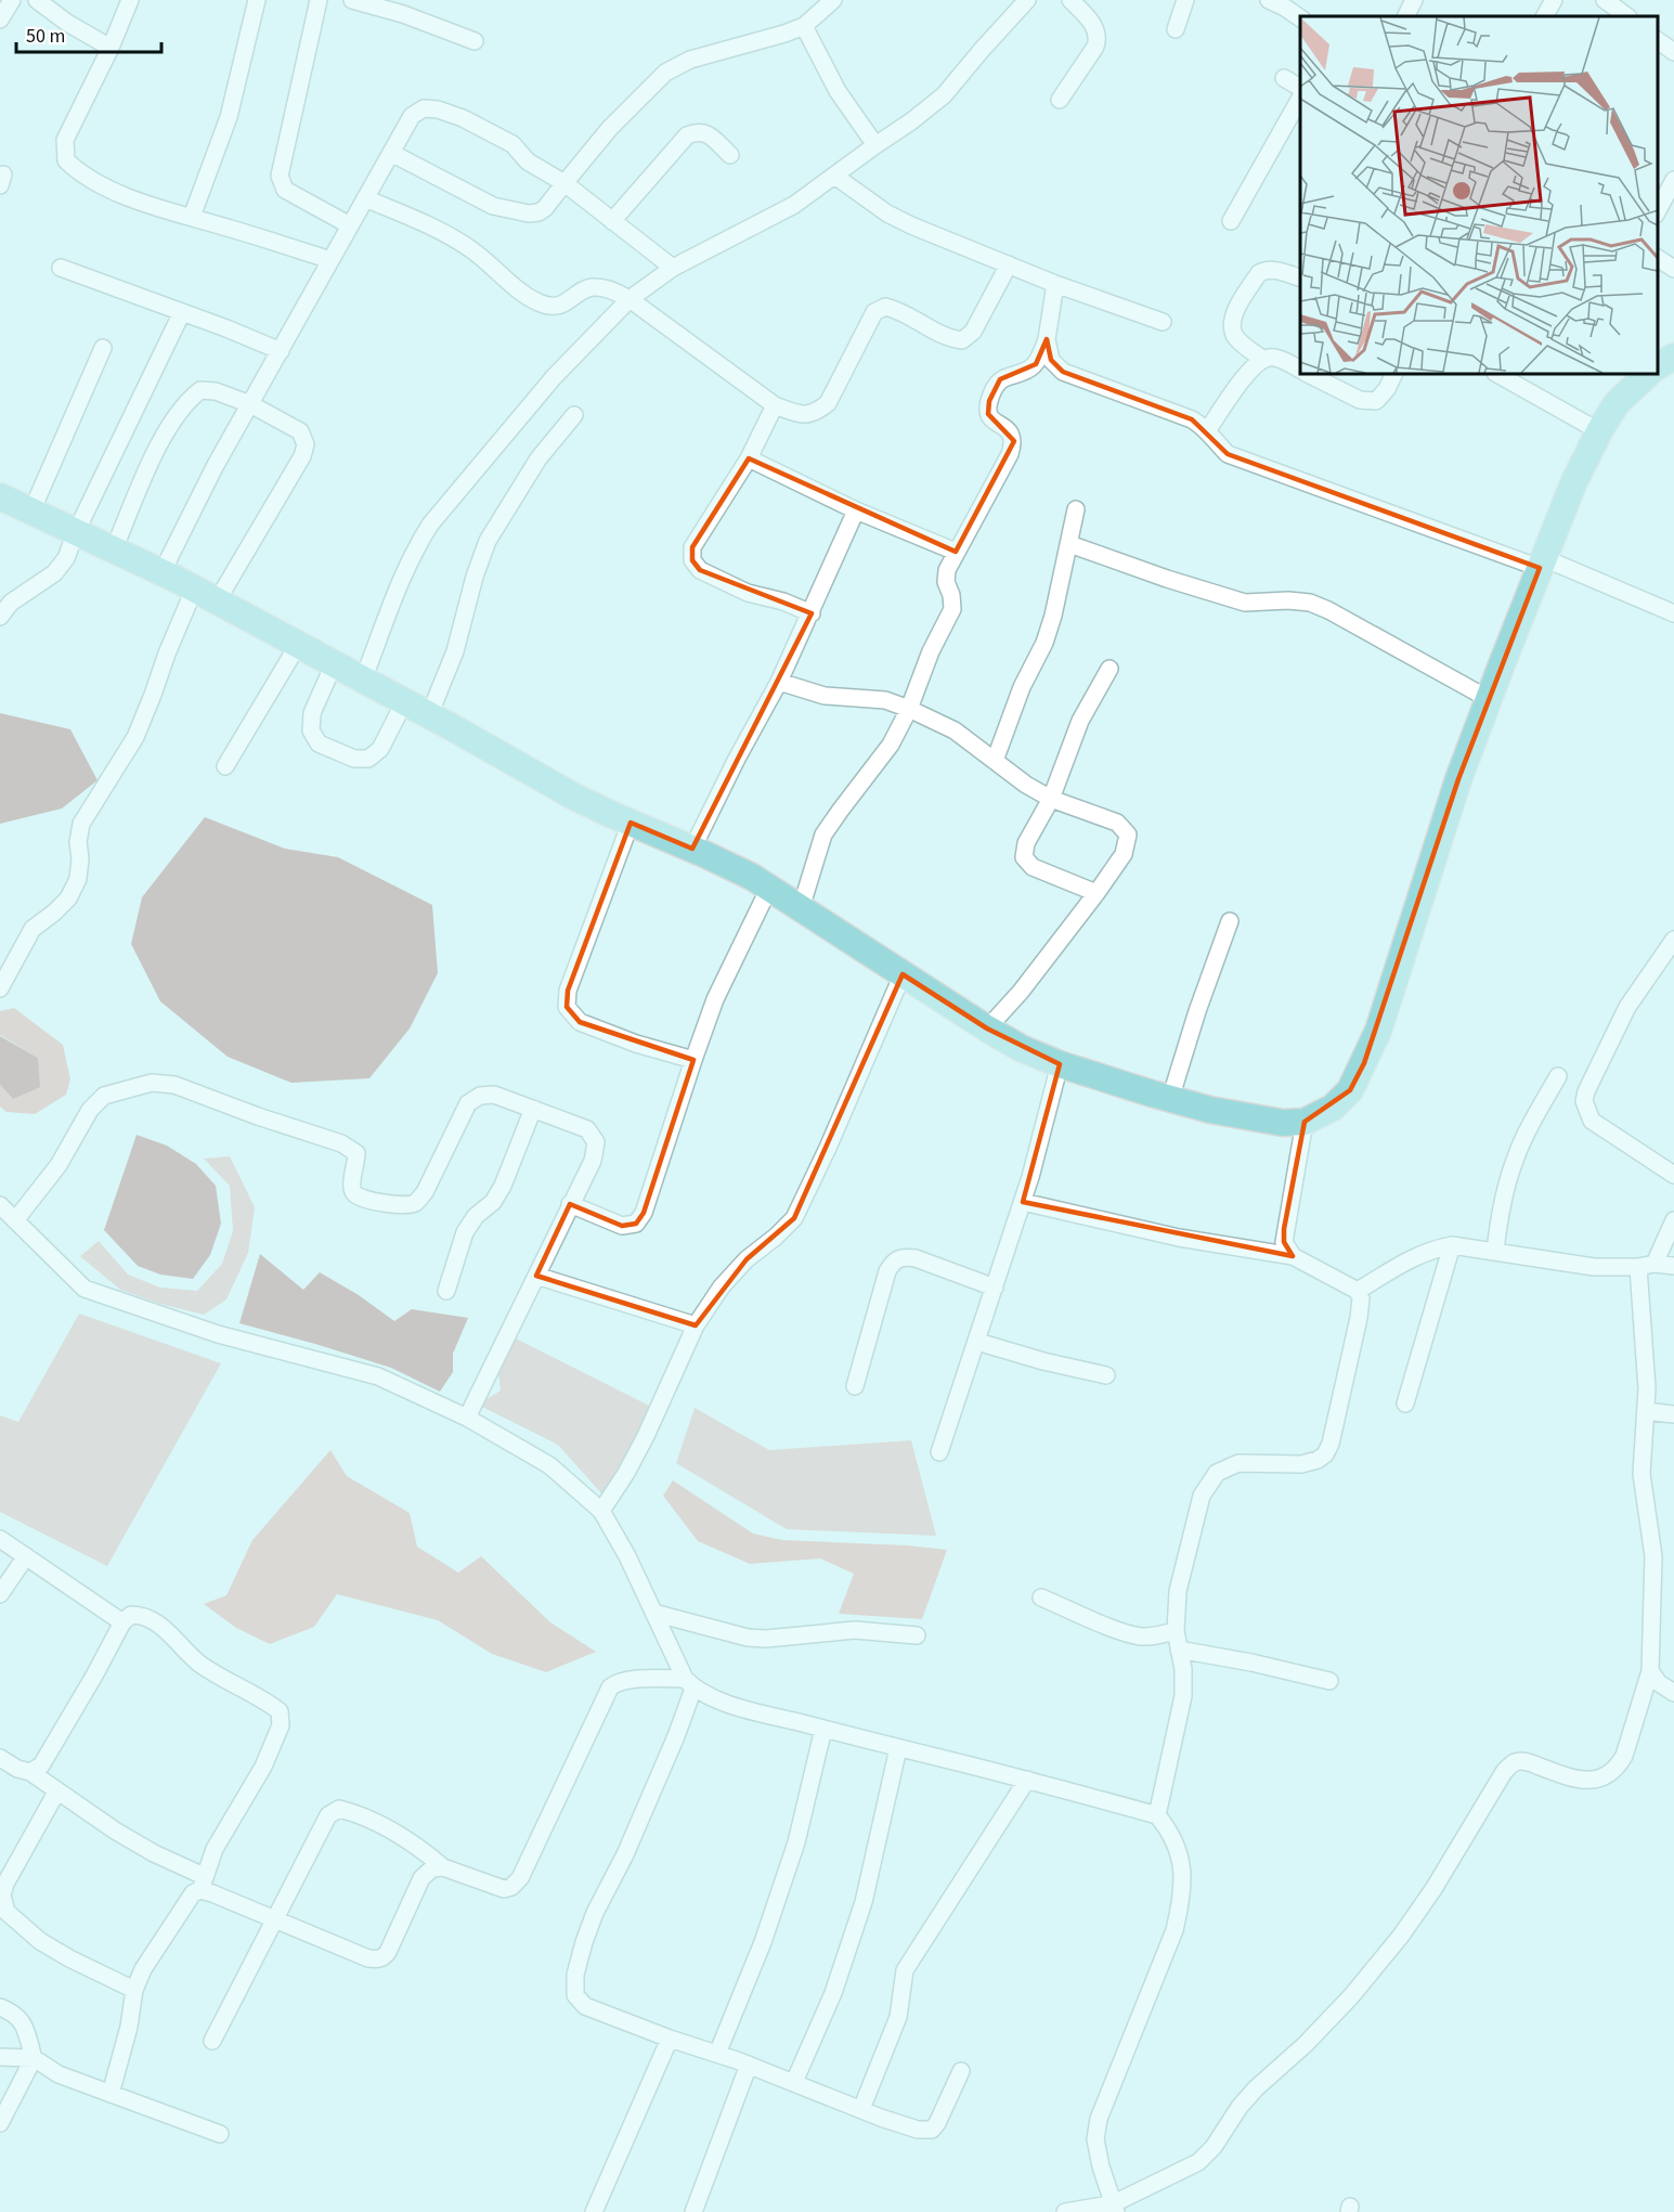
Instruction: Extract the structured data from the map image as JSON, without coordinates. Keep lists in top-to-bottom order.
{
  "scale_bar": "50 m"
}
